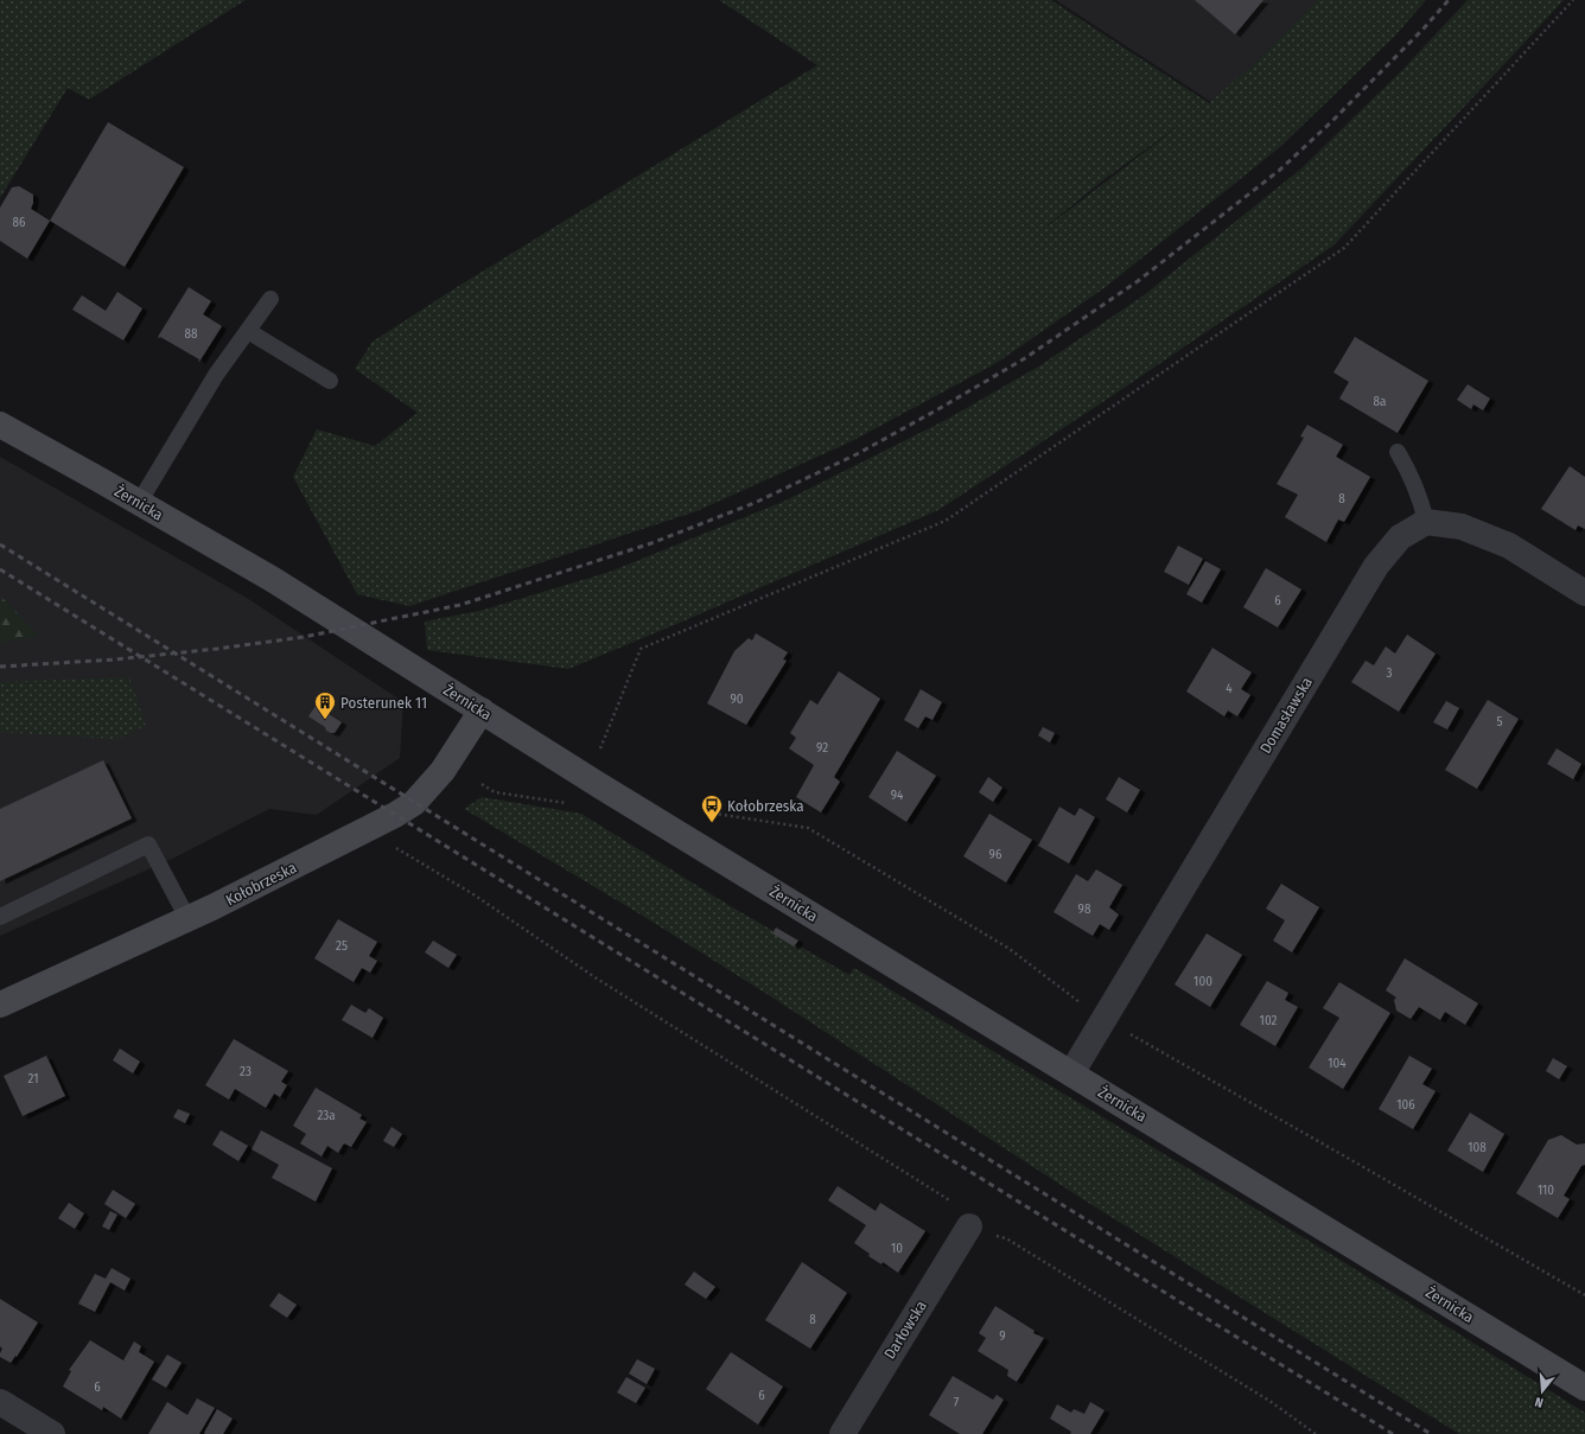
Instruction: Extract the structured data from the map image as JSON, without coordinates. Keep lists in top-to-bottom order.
{
  "streets": {
    "street": [
      "Żernicka",
      "Domasławska",
      "Kołobrzeska",
      "Darłowska"
    ]
  },
  "crossings": [
    ["Żernicka", "Domasławska"],
    ["Żernicka", "Kołobrzeska"]
  ],
  "places": {
    "building": ["Posterunek 11"],
    "bus stop": ["Kołobrzeska"]
  },
  "house_numbers": [
    "86",
    "88",
    "8a",
    "8",
    "6",
    "3",
    "4",
    "90",
    "5",
    "92",
    "94",
    "96",
    "98",
    "25",
    "100",
    "102",
    "104",
    "23",
    "21",
    "106",
    "23a",
    "108",
    "110",
    "10",
    "8",
    "9",
    "6",
    "6",
    "7"
  ],
  "north": "bottom"
}
